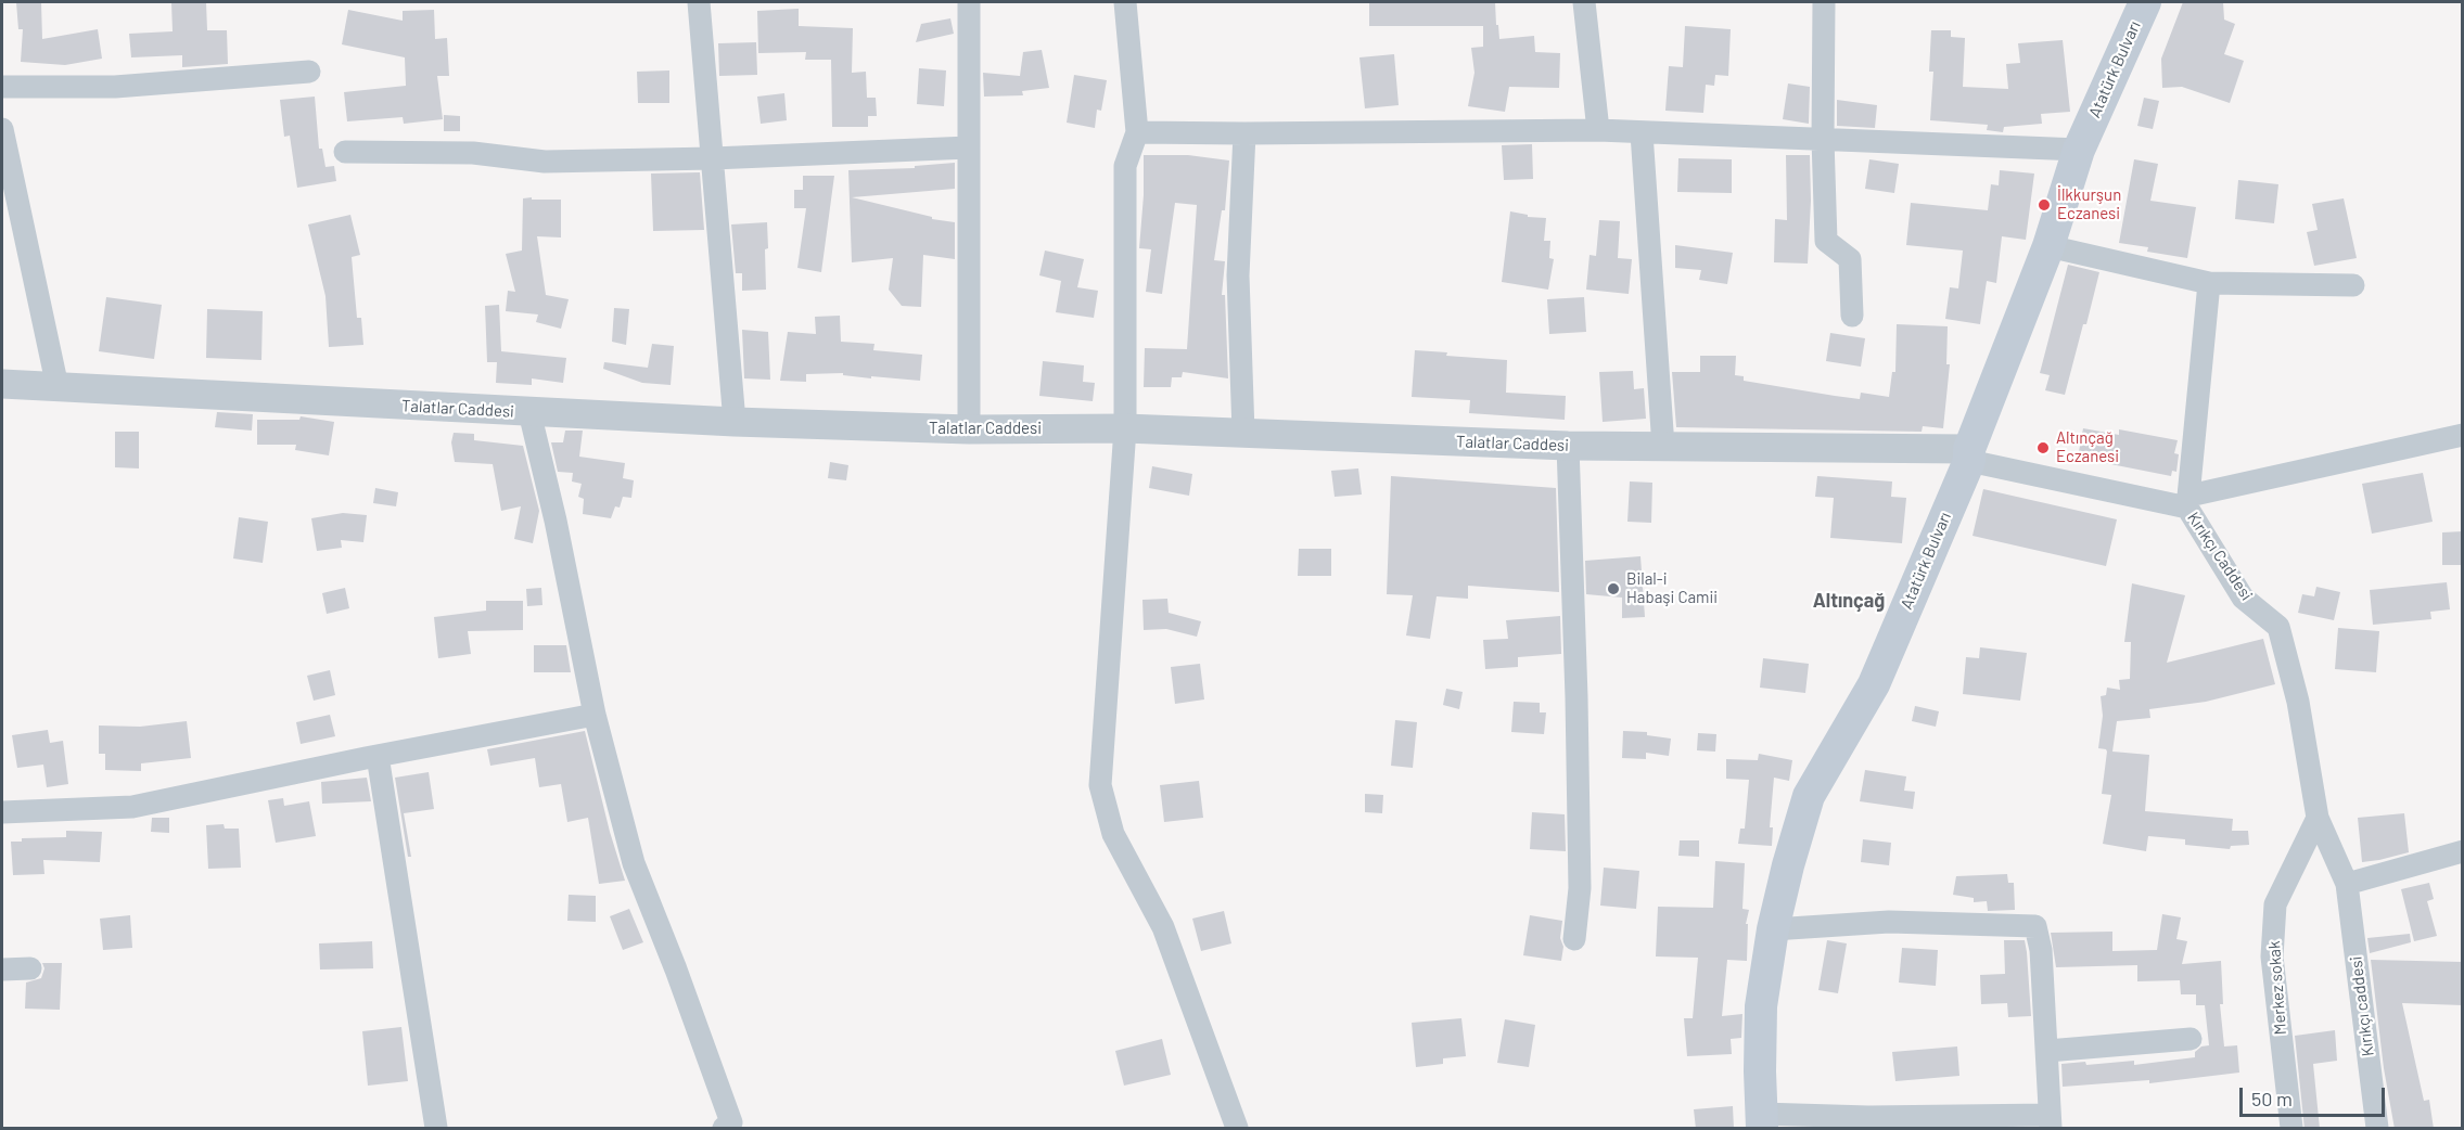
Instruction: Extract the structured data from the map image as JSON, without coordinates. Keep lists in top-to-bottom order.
{
  "streets": {
    "main road": ["Atatürk Bulvarı"],
    "street": [
      "Talatlar Caddesi",
      "Kırıkçı Caddesi",
      "Merkez sokak",
      "Kırıkçı caddesi"
    ]
  },
  "crossings": [
    ["Atatürk Bulvarı", "Talatlar Caddesi"],
    ["Atatürk Bulvarı", "Kırıkçı Caddesi"],
    ["Talatlar Caddesi", "Kırıkçı Caddesi"],
    ["Kırıkçı Caddesi", "Merkez sokak"],
    ["Kırıkçı Caddesi", "Kırıkçı caddesi"]
  ],
  "districts": ["Altınçağ"],
  "places": ["İlkkurşun Eczanesi", "Altınçağ Eczanesi", "Bilal-i Habaşi Camii"],
  "scale_bar": "50 m"
}
